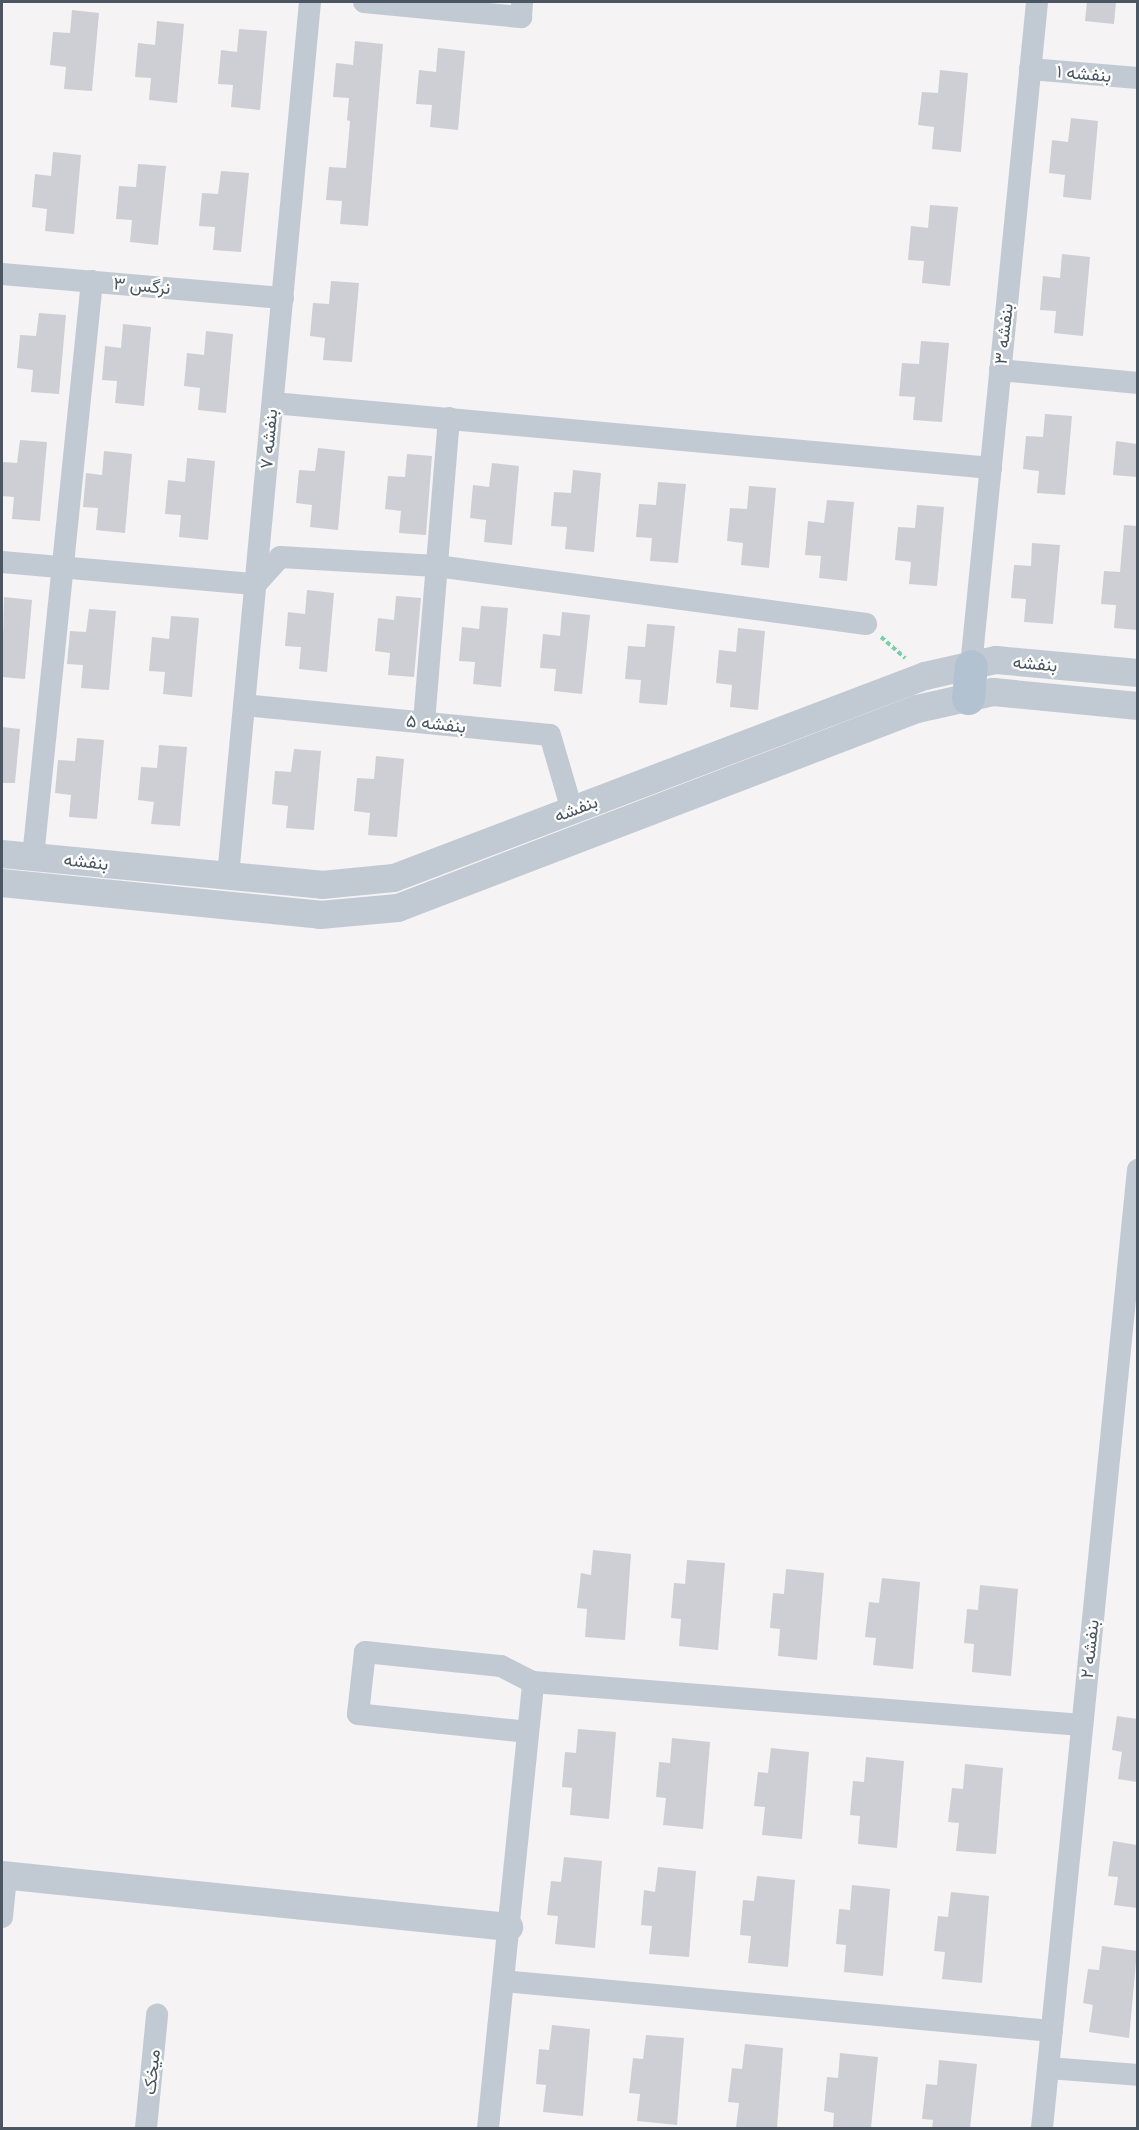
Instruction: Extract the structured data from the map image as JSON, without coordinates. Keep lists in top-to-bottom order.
{
  "streets": {
    "street": [
      "بنفشه ۱",
      "نرگس ۳",
      "بنفشه ۳",
      "بنفشه ۷",
      "بنفشه",
      "بنفشه ۵",
      "بنفشه ۲",
      "میخک"
    ]
  },
  "crossings": [
    ["بنفشه ۱", "بنفشه ۳"],
    ["نرگس ۳", "بنفشه ۷"],
    ["بنفشه ۳", "بنفشه"],
    ["بنفشه ۷", "بنفشه"],
    ["بنفشه ۷", "بنفشه ۵"],
    ["بنفشه", "بنفشه ۵"]
  ]
}
